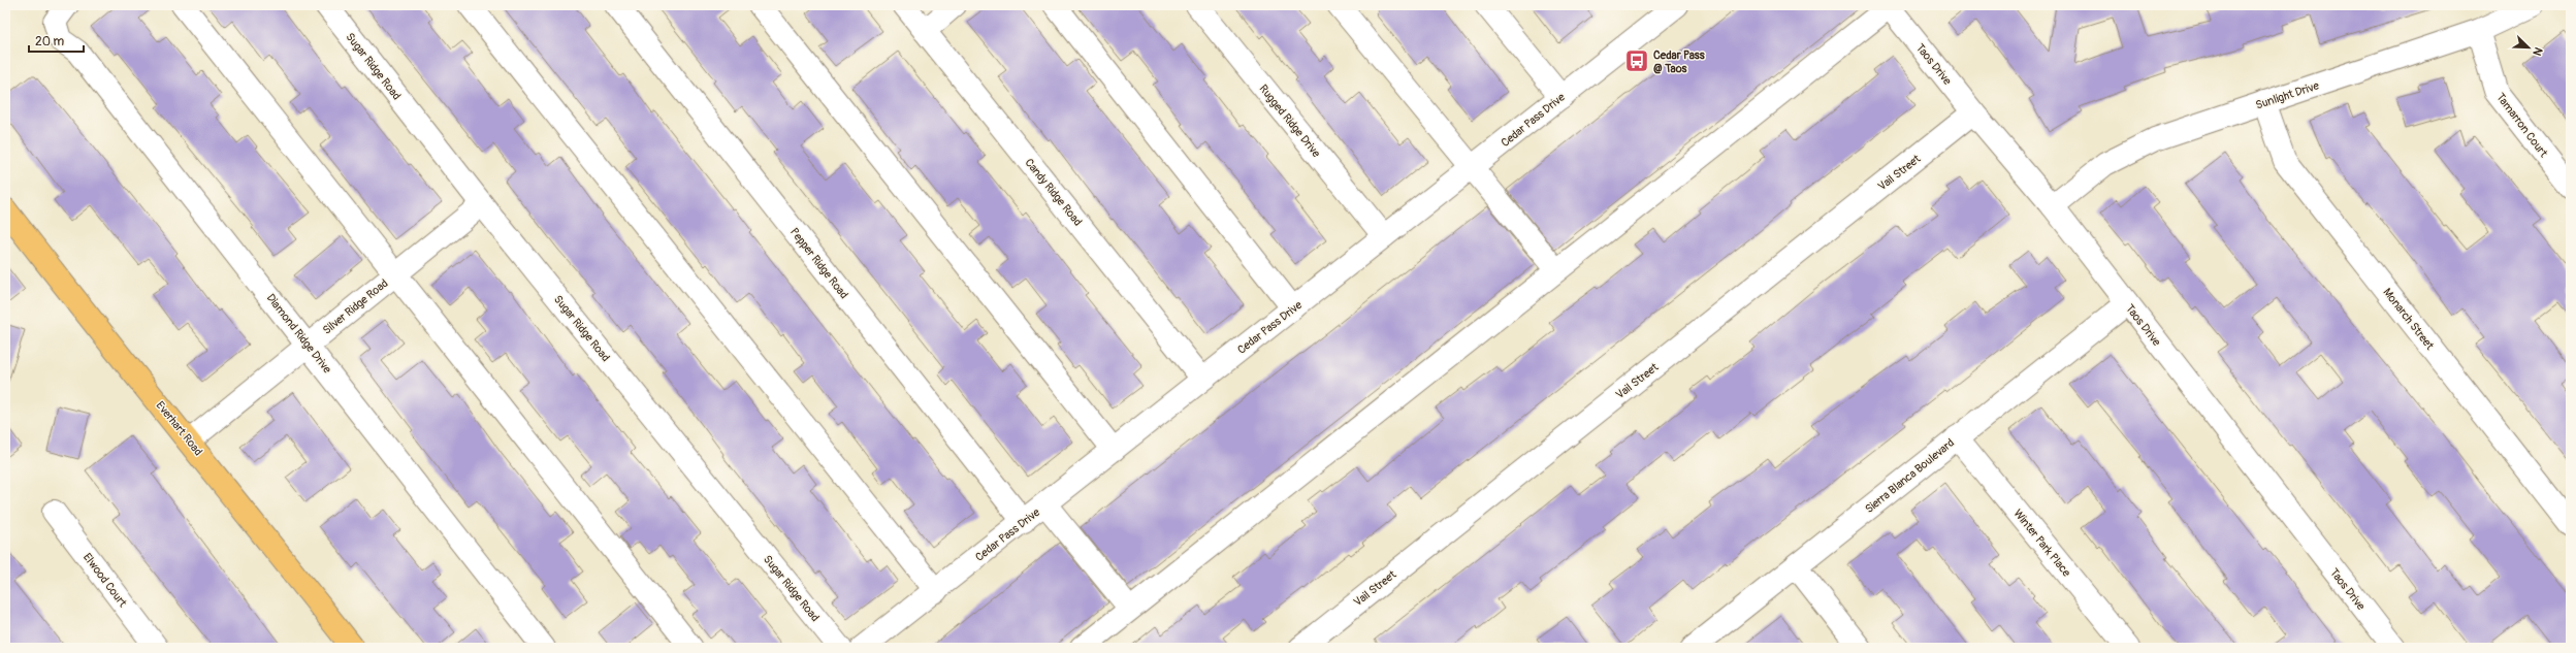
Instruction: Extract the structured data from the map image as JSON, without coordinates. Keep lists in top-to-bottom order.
{
  "streets": {
    "main road": ["Everhart Road"],
    "street": [
      "Taos Drive",
      "Sugar Ridge Road",
      "Sunlight Drive",
      "Cedar Pass Drive",
      "Rugged Ridge Drive",
      "Tamarron Court",
      "Vail Street",
      "Candy Ridge Road",
      "Pepper Ridge Road",
      "Silver Ridge Road",
      "Monarch Street",
      "Diamond Ridge Drive",
      "Sierra Blanca Boulevard",
      "Winter Park Place",
      "Elwood Court"
    ]
  },
  "crossings": [
    ["Taos Drive", "Sunlight Drive"],
    ["Taos Drive", "Vail Street"],
    ["Taos Drive", "Sierra Blanca Boulevard"],
    ["Sugar Ridge Road", "Silver Ridge Road"],
    ["Sunlight Drive", "Tamarron Court"],
    ["Sunlight Drive", "Monarch Street"],
    ["Cedar Pass Drive", "Rugged Ridge Drive"],
    ["Cedar Pass Drive", "Candy Ridge Road"],
    ["Cedar Pass Drive", "Pepper Ridge Road"],
    ["Silver Ridge Road", "Diamond Ridge Drive"],
    ["Silver Ridge Road", "Everhart Road"],
    ["Sierra Blanca Boulevard", "Winter Park Place"]
  ],
  "places": {
    "bus stop": ["Cedar Pass @ Taos"]
  },
  "scale_bar": "20 m",
  "north": "bottom right"
}
